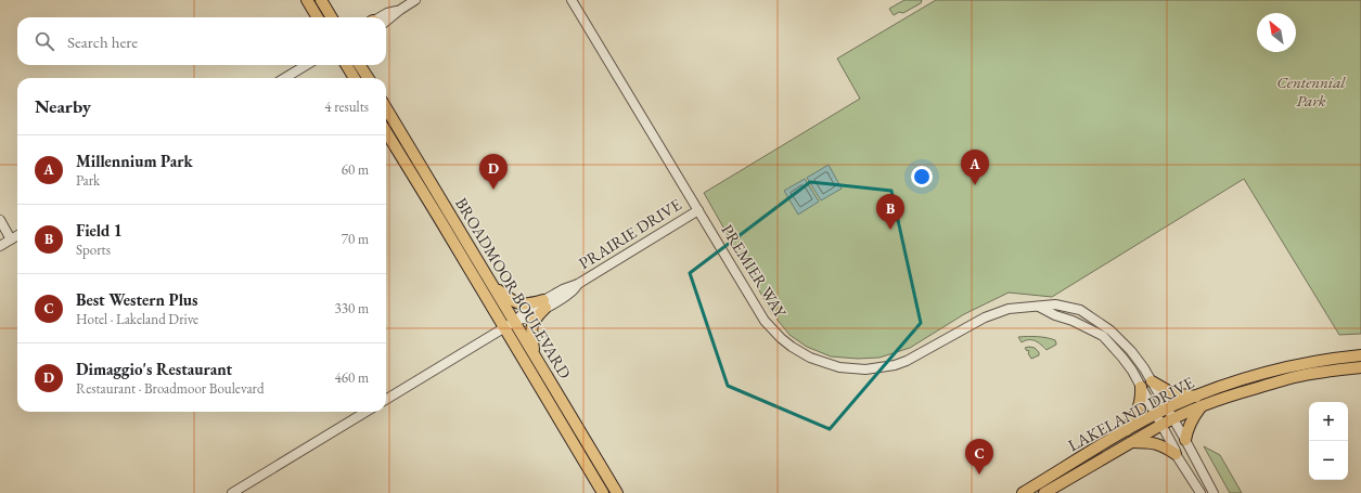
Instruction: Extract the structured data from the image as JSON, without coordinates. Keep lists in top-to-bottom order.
{
  "streets": {
    "main road": ["BROADMOOR BOULEVARD", "LAKELAND DRIVE"],
    "street": ["PRAIRIE DRIVE", "PREMIER WAY"]
  },
  "crossings": [
    ["PRAIRIE DRIVE", "PREMIER WAY"],
    ["PRAIRIE DRIVE", "BROADMOOR BOULEVARD"],
    ["PREMIER WAY", "LAKELAND DRIVE"]
  ],
  "parks": ["Centennial Park"],
  "north": "top left",
  "page": {
    "search": "Search here",
    "heading": ["Nearby", "4 results"],
    "list": [
      {
        "mark": "A",
        "name": "Millennium Park",
        "note": "Park",
        "value": "60 m"
      },
      {
        "mark": "B",
        "name": "Field 1",
        "note": "Sports",
        "value": "70 m"
      },
      {
        "mark": "C",
        "name": "Best Western Plus",
        "note": "Hotel · Lakeland Drive",
        "value": "330 m"
      },
      {
        "mark": "D",
        "name": "Dimaggio's Restaurant",
        "note": "Restaurant · Broadmoor Boulevard",
        "value": "460 m"
      }
    ],
    "pins": [
      "A",
      "D",
      "B",
      "C"
    ],
    "map_buttons": ["+", "−"]
  }
}
